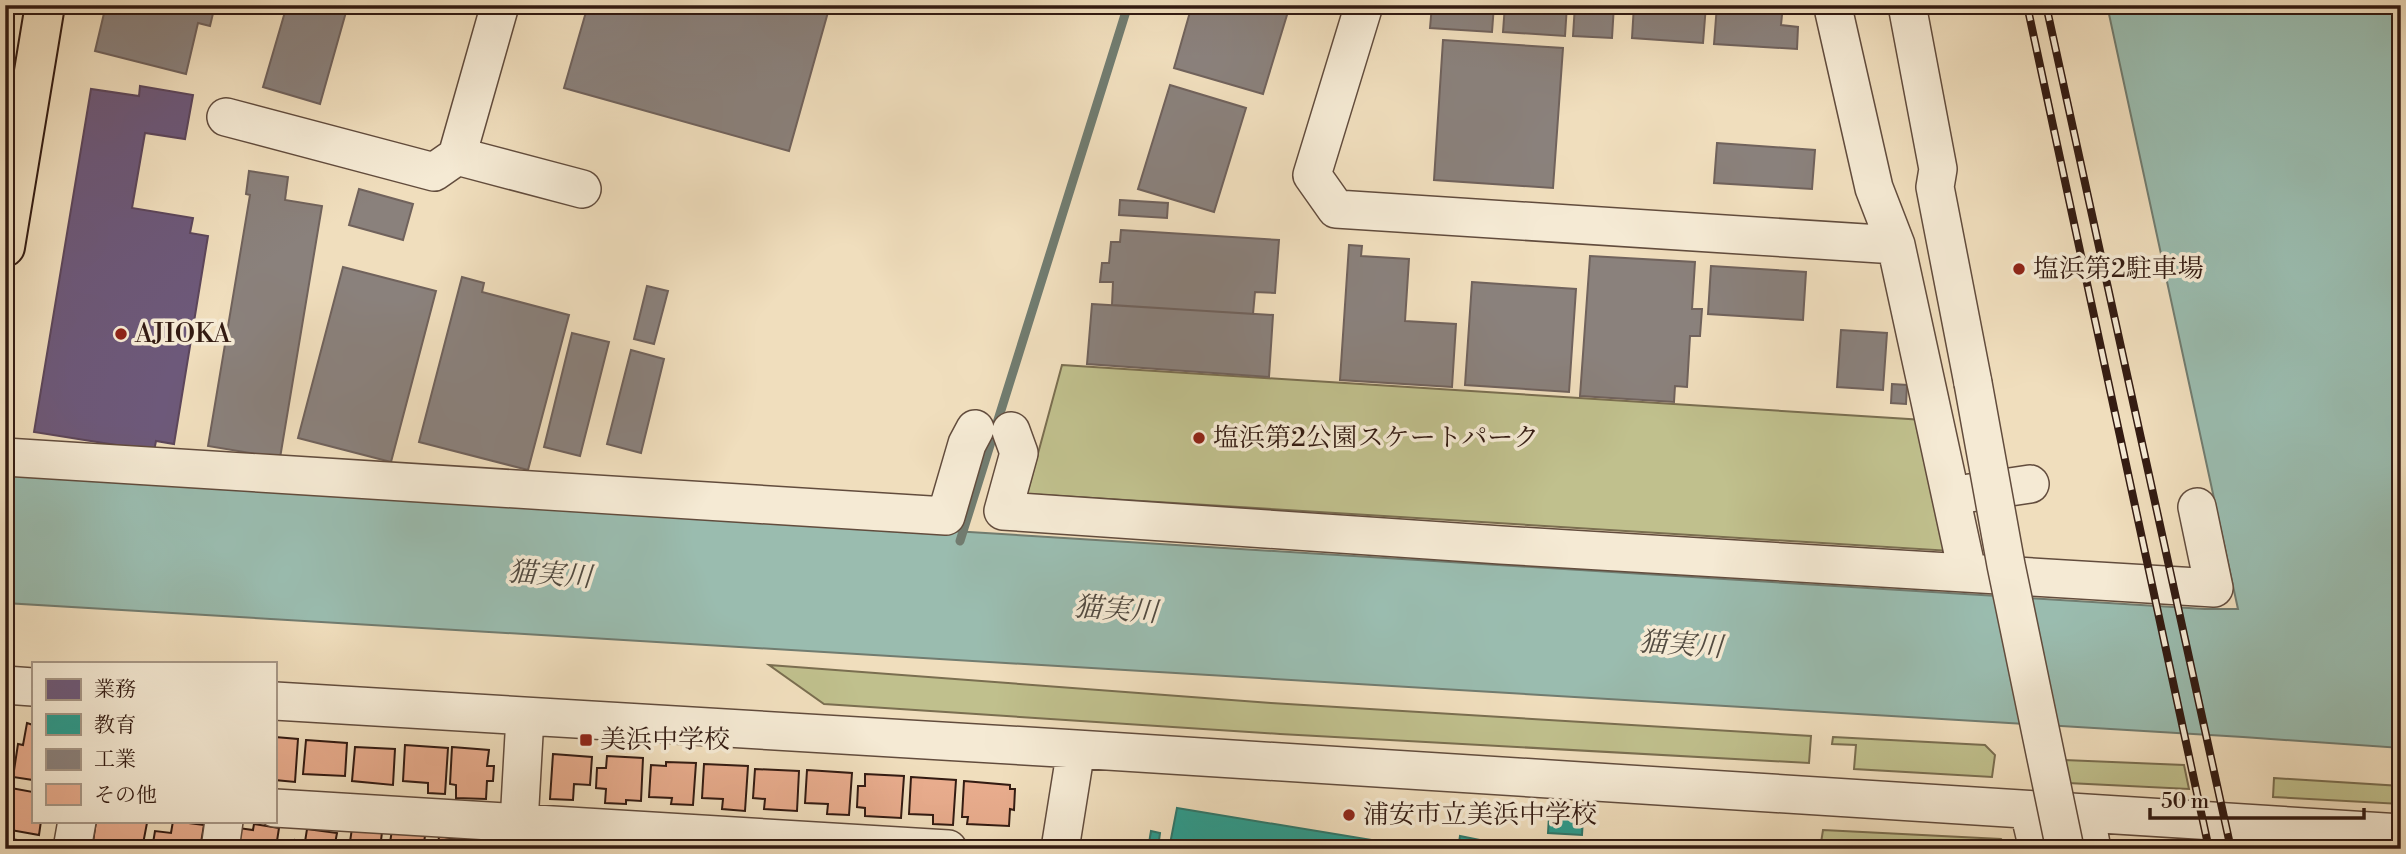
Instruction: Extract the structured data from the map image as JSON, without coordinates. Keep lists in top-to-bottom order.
{
  "water": ["猫実川"],
  "places": {
    "other": [
      "塩浜第2駐車場",
      "AJIOKA",
      "塩浜第2公園スケートパーク",
      "浦安市立美浜中学校"
    ],
    "transit": ["美浜中学校"]
  },
  "legend": [
    "業務",
    "教育",
    "工業",
    "その他"
  ],
  "scale_bar": "50 m"
}
